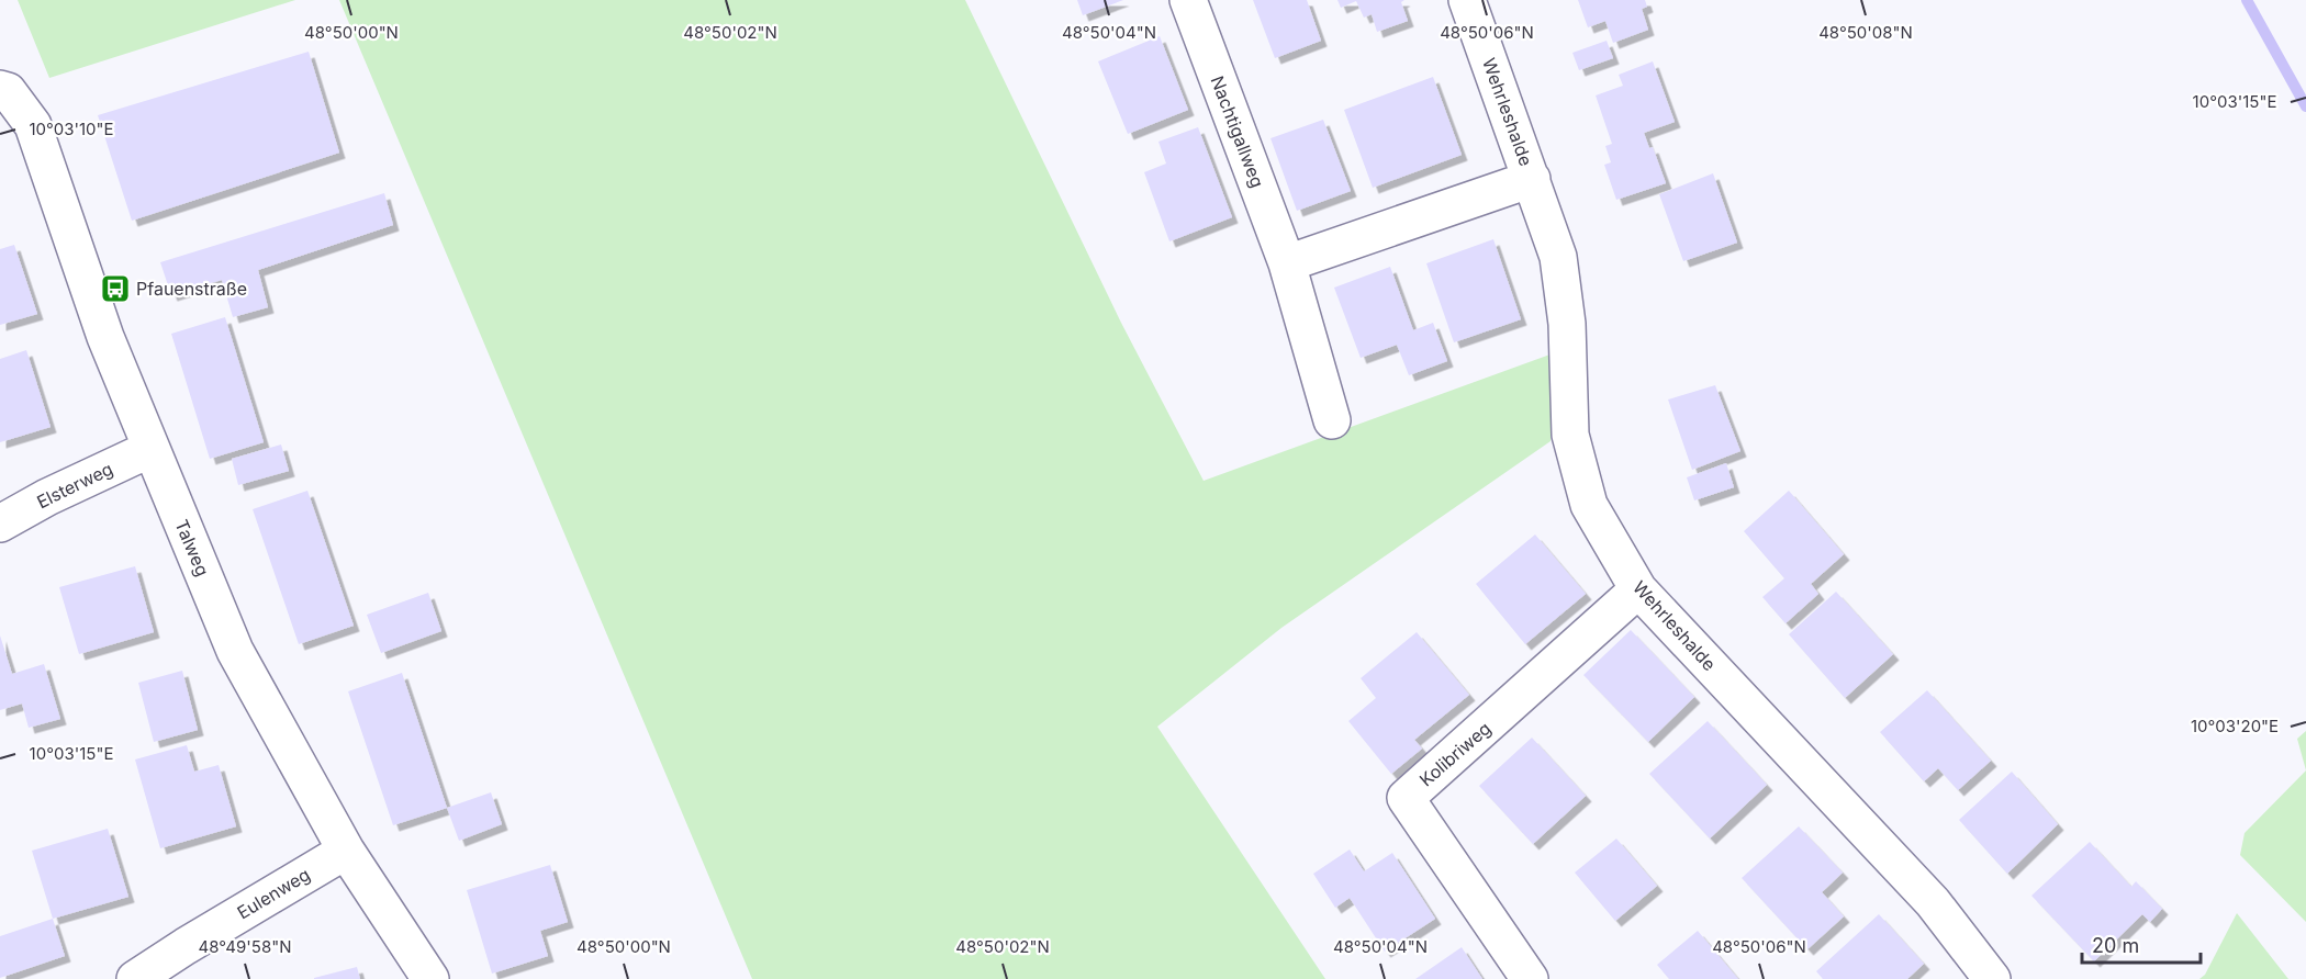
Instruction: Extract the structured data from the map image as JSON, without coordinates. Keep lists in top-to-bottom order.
{
  "streets": {
    "street": [
      "Wehrleshalde",
      "Nachtigallweg",
      "Elsterweg",
      "Talweg",
      "Kolibriweg",
      "Eulenweg"
    ]
  },
  "crossings": [
    ["Wehrleshalde", "Kolibriweg"],
    ["Elsterweg", "Talweg"],
    ["Talweg", "Eulenweg"]
  ],
  "places": {
    "bus stop": ["Pfauenstraße"]
  },
  "scale_bar": "20 m",
  "coordinates": [
    "48°50'00\"N",
    "48°50'02\"N",
    "48°50'04\"N",
    "48°50'06\"N",
    "48°50'08\"N",
    "10°03'15\"E",
    "10°03'10\"E",
    "10°03'20\"E",
    "48°49'58\"N"
  ]
}
